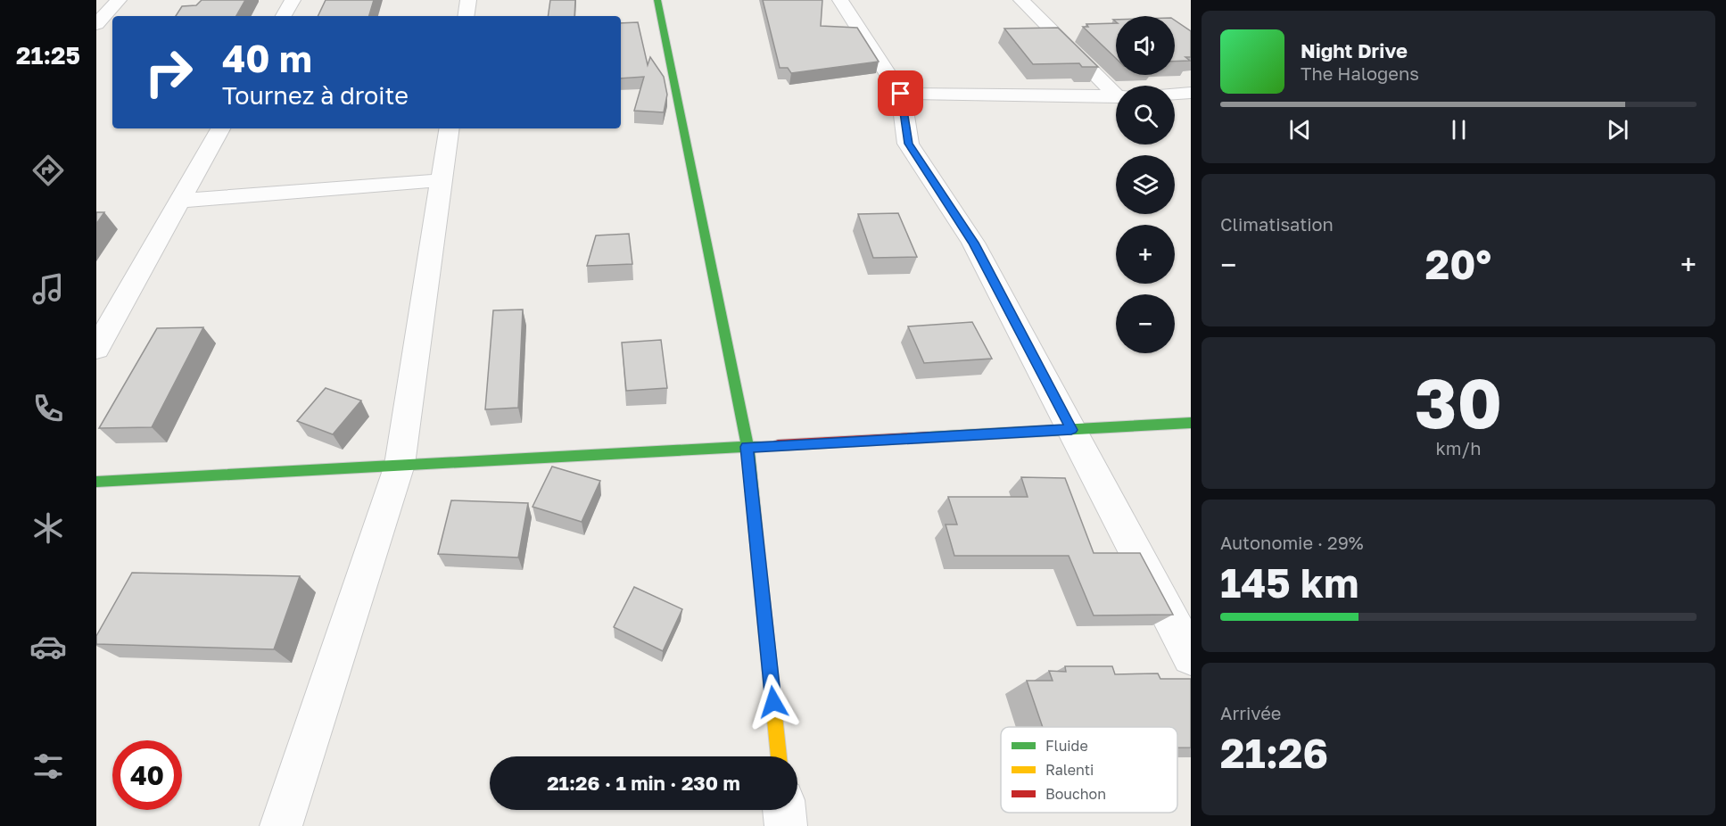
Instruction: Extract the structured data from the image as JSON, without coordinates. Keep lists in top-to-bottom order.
{
  "legend": ["Fluide", "Ralenti", "Bouchon"],
  "page": {
    "tabs": "21:25",
    "map_buttons": ["+", "−"],
    "turn": ["40 m", "Tournez à droite"],
    "song": ["Night Drive", "The Halogens"],
    "tile": [
      "Climatisation",
      ["30", "km/h"],
      ["Autonomie · 29%", "145 km"],
      ["Arrivée", "21:26"]
    ],
    "heat": ["−", "20°", "+"],
    "limit": "40",
    "trip": "21:26 · 1 min · 230 m"
  }
}
